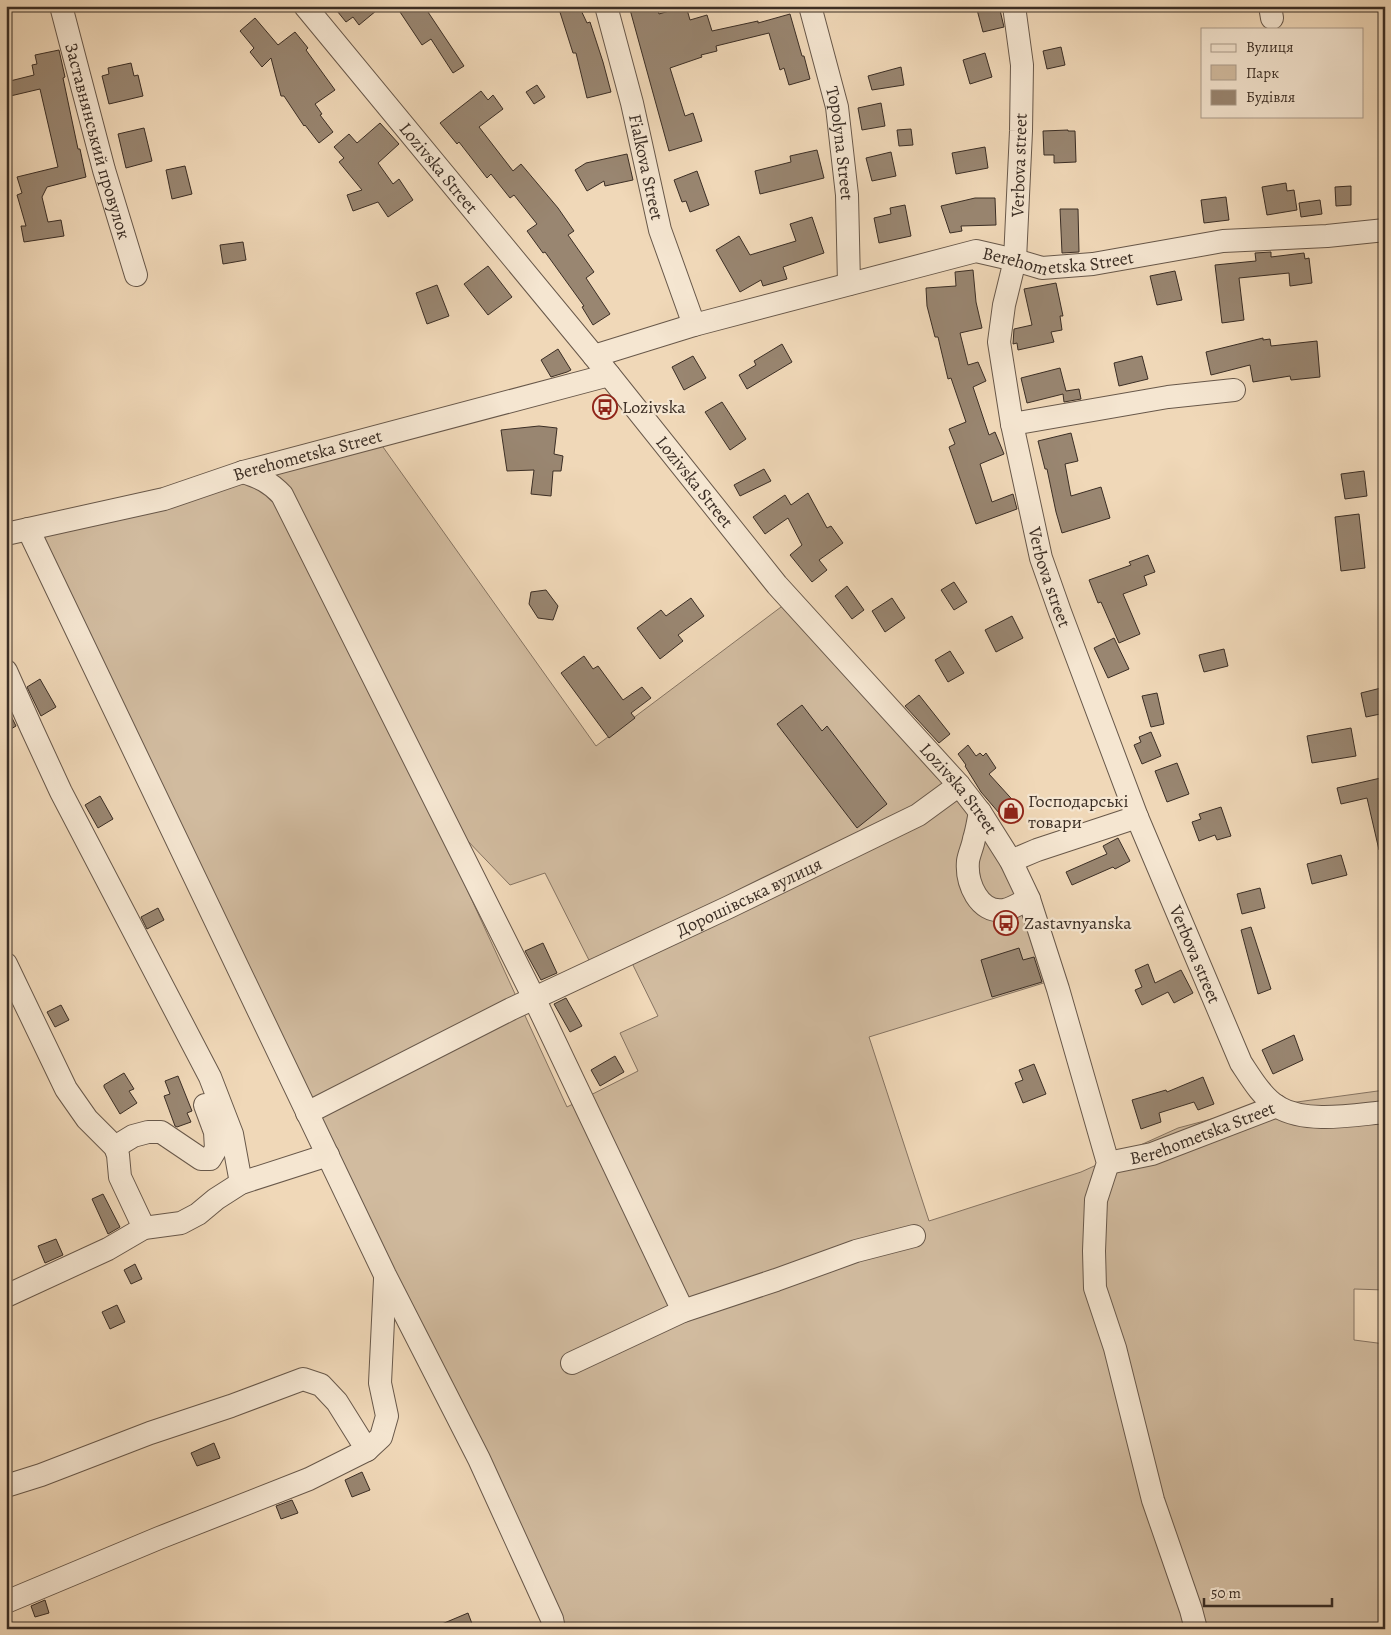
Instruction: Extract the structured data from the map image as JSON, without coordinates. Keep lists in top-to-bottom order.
{
  "streets": {
    "street": [
      "Заставнянський провулок",
      "Topolyna Street",
      "Verbova street",
      "Fialkova Street",
      "Lozivska Street",
      "Berehometska Street",
      "Дорошівська вулиця"
    ]
  },
  "crossings": [
    ["Topolyna Street", "Berehometska Street"],
    ["Verbova street", "Berehometska Street"],
    ["Fialkova Street", "Berehometska Street"],
    ["Lozivska Street", "Berehometska Street"],
    ["Lozivska Street", "Дорошівська вулиця"]
  ],
  "places": {
    "bus stop": ["Lozivska", "Zastavnyanska"],
    "shop": ["Господарські товари"]
  },
  "legend": ["Вулиця", "Парк", "Будівля"],
  "scale_bar": "50 m"
}
